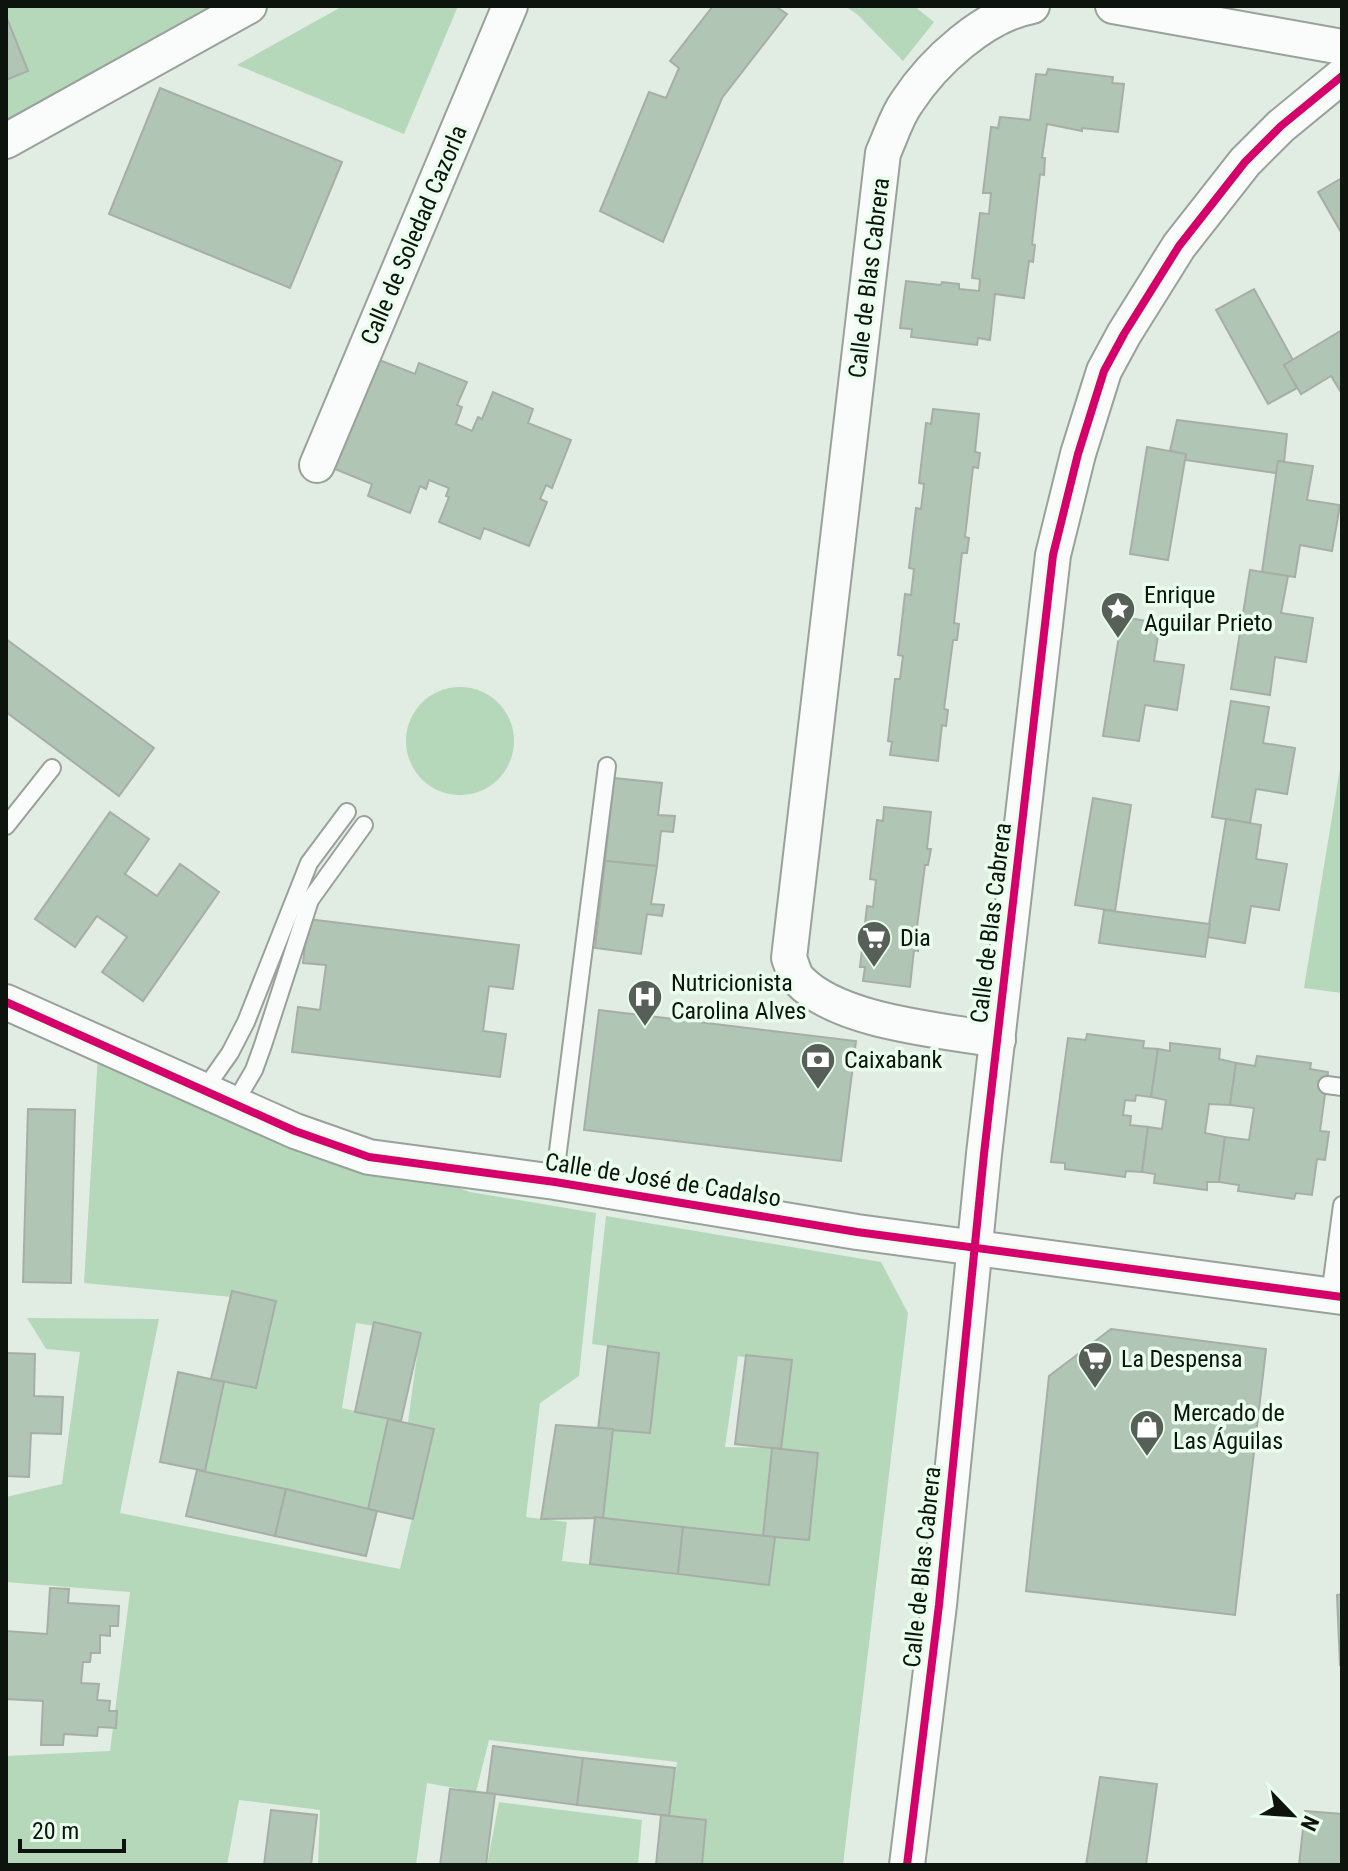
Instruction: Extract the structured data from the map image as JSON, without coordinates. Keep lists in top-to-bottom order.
{
  "streets": {
    "street": ["Calle de Soledad Cazorla", "Calle de Blas Cabrera", "Calle de José de Cadalso"]
  },
  "crossings": [
    ["Calle de Blas Cabrera", "Calle de José de Cadalso"]
  ],
  "places": {
    "place": ["Enrique Aguilar Prieto"],
    "supermarket": ["Dia", "La Despensa"],
    "hospital": ["Nutricionista Carolina Alves"],
    "bank": ["Caixabank"],
    "shop": ["Mercado de Las Águilas"]
  },
  "scale_bar": "20 m",
  "north": "bottom right"
}
